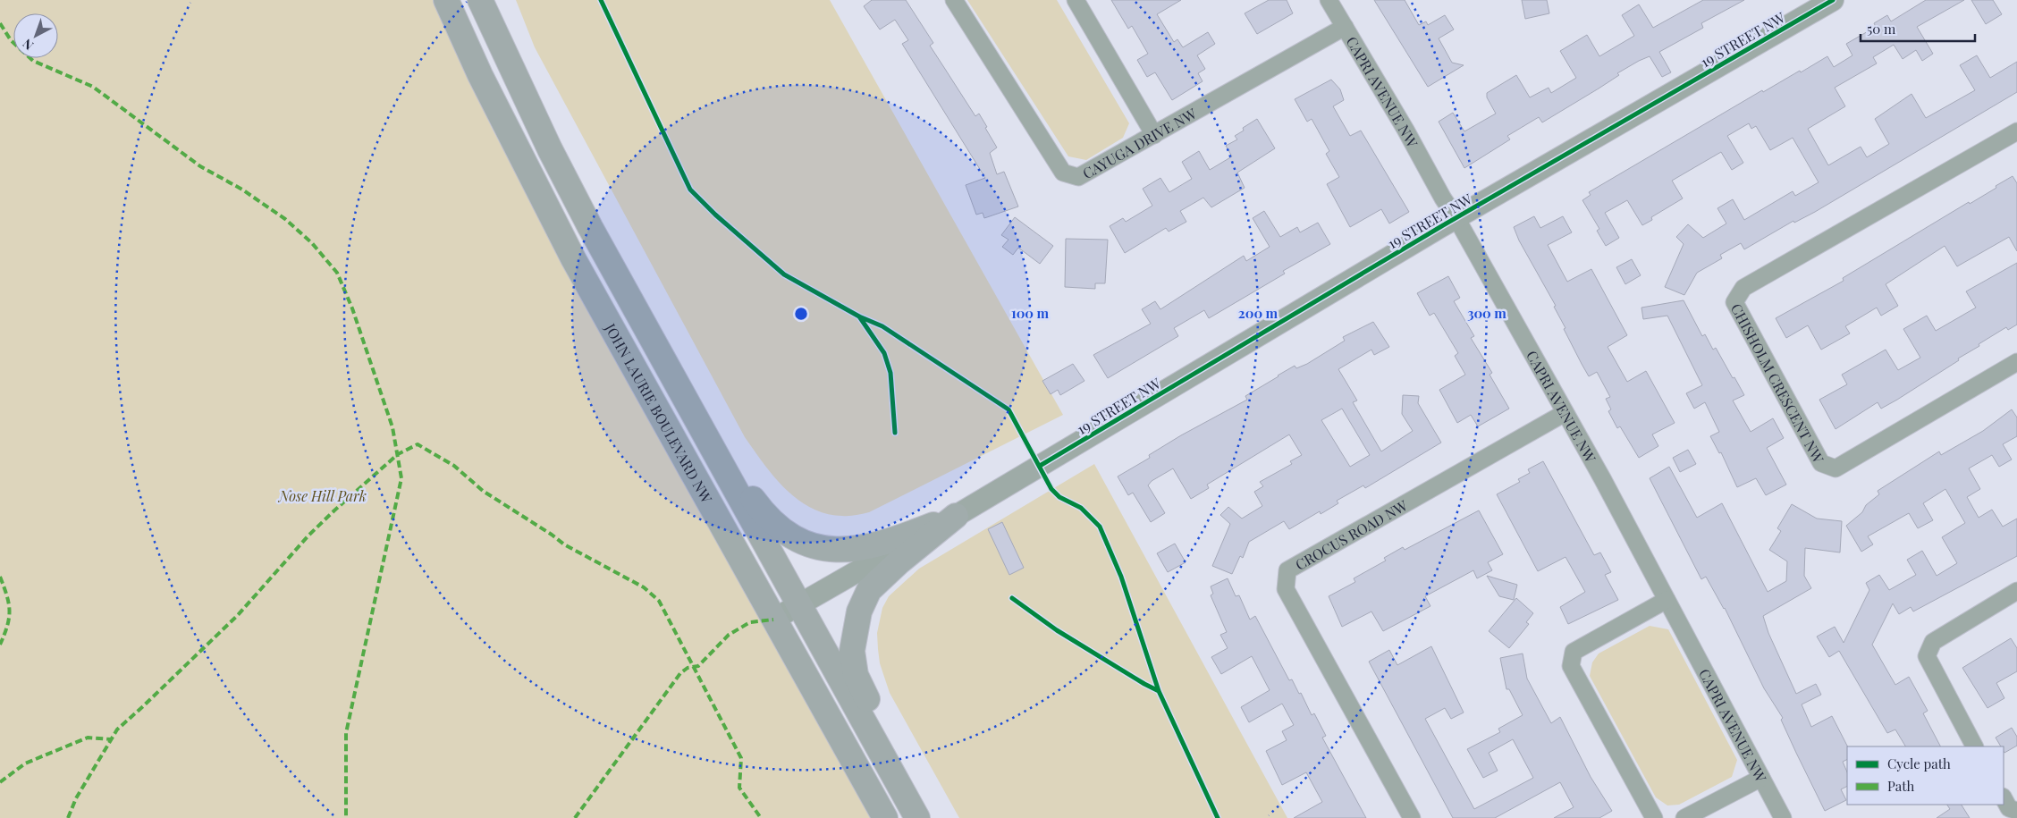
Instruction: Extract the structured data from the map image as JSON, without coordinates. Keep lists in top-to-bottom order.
{
  "streets": {
    "main road": ["JOHN LAURIE BOULEVARD NW"],
    "street": [
      "19 STREET NW",
      "CAPRI AVENUE NW",
      "CAYUGA DRIVE NW",
      "CHISHOLM CRESCENT NW",
      "CROCUS ROAD NW"
    ]
  },
  "crossings": [
    ["19 STREET NW", "CAPRI AVENUE NW"],
    ["19 STREET NW", "JOHN LAURIE BOULEVARD NW"],
    ["CAPRI AVENUE NW", "CAYUGA DRIVE NW"],
    ["CAPRI AVENUE NW", "CROCUS ROAD NW"]
  ],
  "parks": ["Nose Hill Park"],
  "legend": ["Cycle path", "Path"],
  "scale_bar": "50 m",
  "north": "bottom left",
  "rings": ["100 m", "200 m", "300 m"]
}
